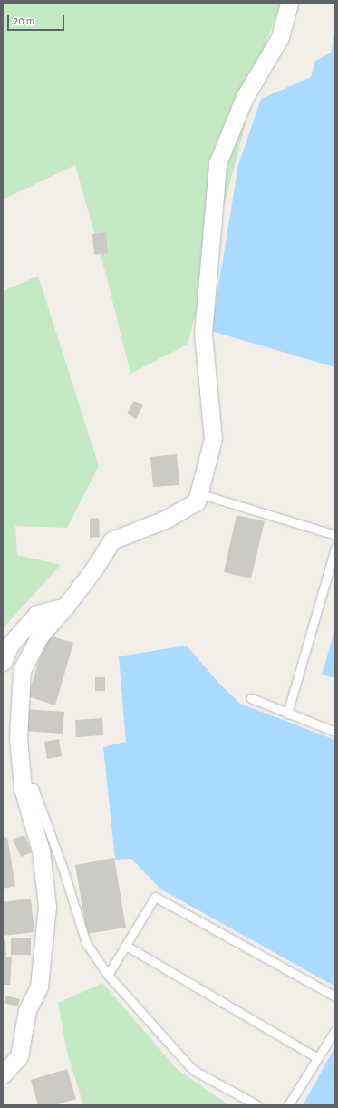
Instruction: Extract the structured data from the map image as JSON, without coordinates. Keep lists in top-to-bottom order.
{
  "scale_bar": "20 m"
}
